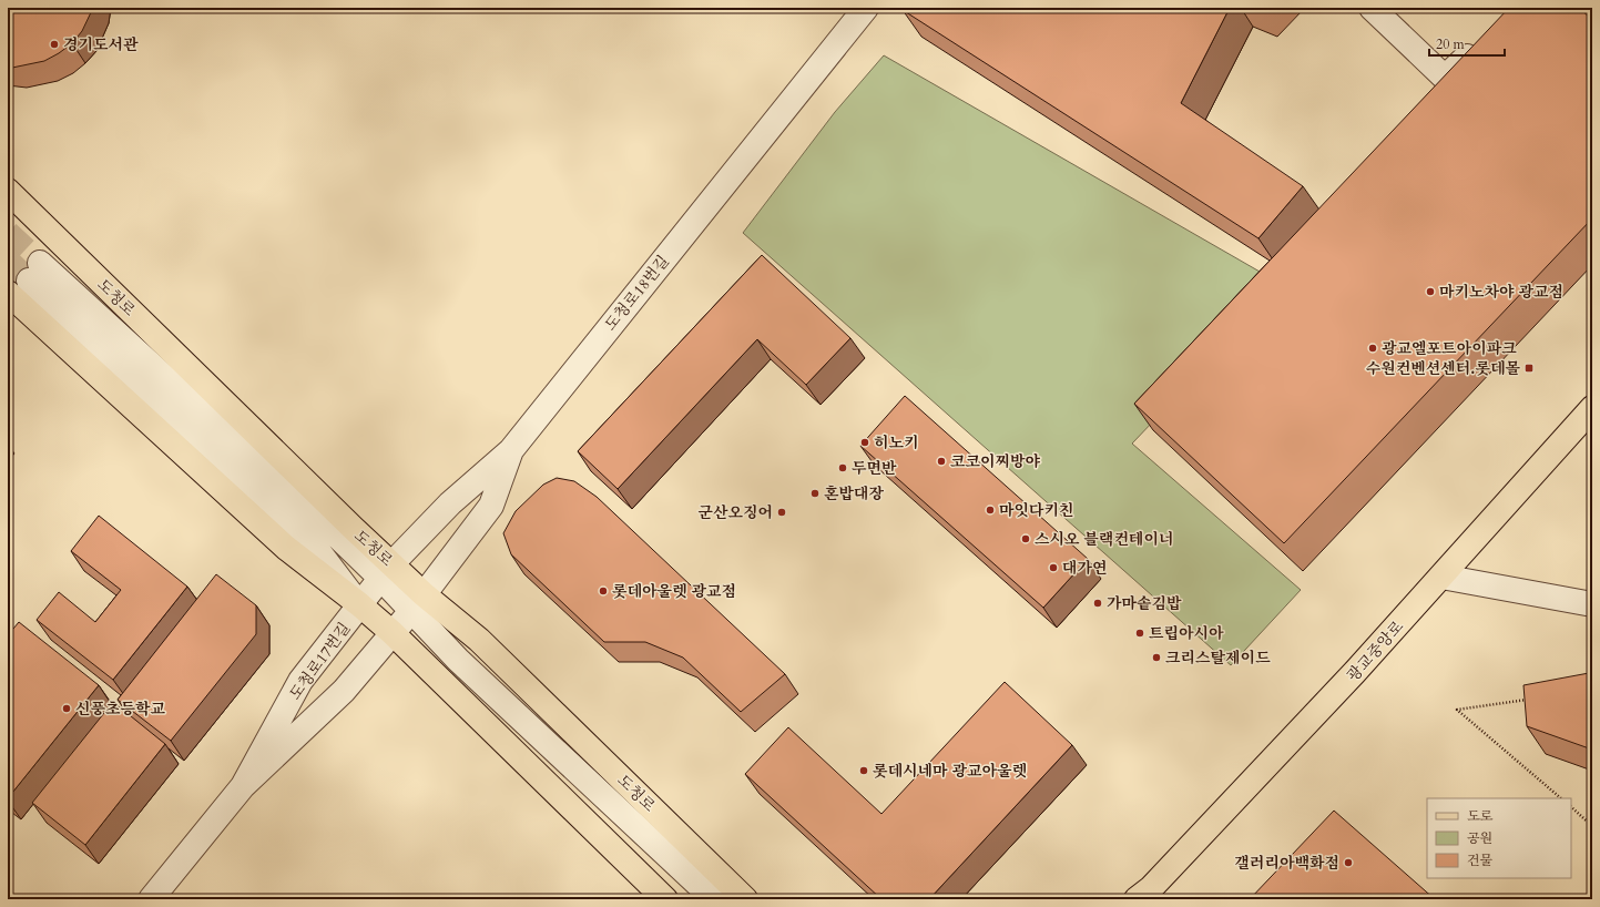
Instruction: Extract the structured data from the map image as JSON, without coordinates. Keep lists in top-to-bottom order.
{
  "streets": {
    "main road": ["도청로", "광교중앙로"],
    "street": ["도청로18번길", "도청로17번길"]
  },
  "crossings": [
    ["도청로18번길", "도청로"],
    ["도청로18번길", "도청로17번길"],
    ["도청로", "도청로17번길"]
  ],
  "places": {
    "other": [
      "경기도서관",
      "마키노차야 광교점",
      "광교엘포트아이파크",
      "히노키",
      "코코이찌방야",
      "두면반",
      "혼밥대장",
      "마잇다키친",
      "군산오징어",
      "스시오 블랙컨테이너",
      "대가연",
      "롯데아울렛 광교점",
      "가마솥김밥",
      "트립아시아",
      "크리스탈제이드",
      "신풍초등학교",
      "롯데시네마 광교아울렛",
      "갤러리아백화점"
    ],
    "transit": ["수원컨벤션센터.롯데몰"]
  },
  "legend": ["도로", "공원", "건물"],
  "scale_bar": "20 m"
}
